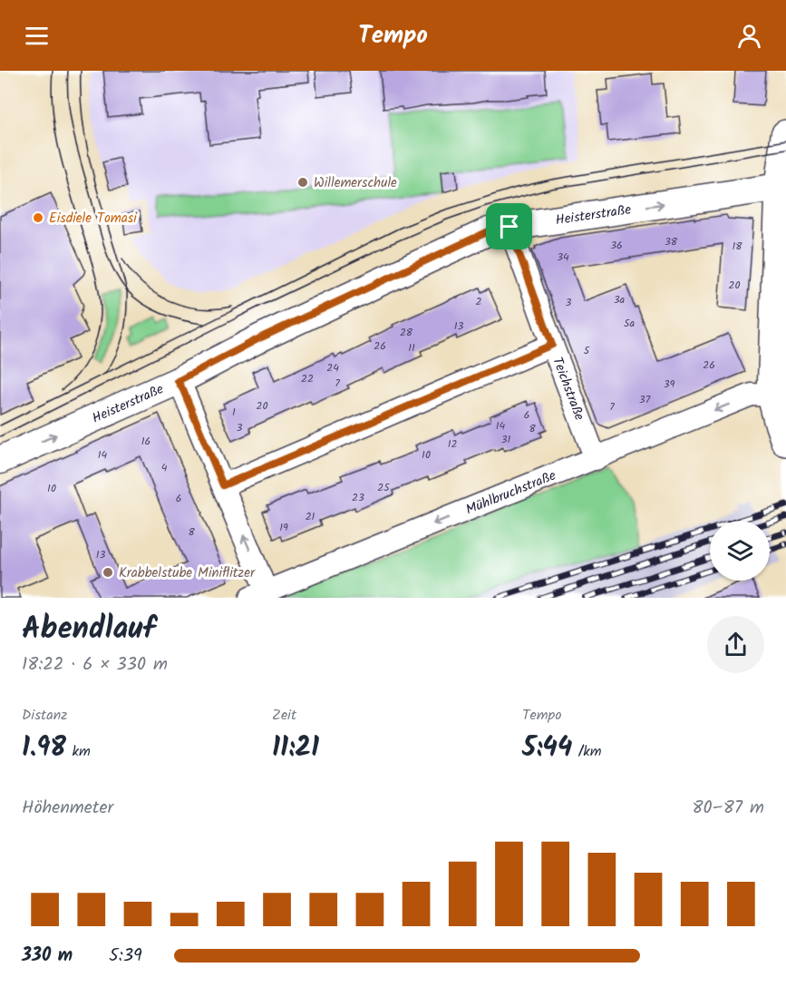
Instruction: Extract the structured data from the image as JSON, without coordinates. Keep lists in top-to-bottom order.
{
  "streets": {
    "street": ["Heisterstraße", "Teichstraße", "Mühlbruchstraße"]
  },
  "crossings": [
    ["Heisterstraße", "Teichstraße"],
    ["Teichstraße", "Mühlbruchstraße"]
  ],
  "one_way": ["Heisterstraße"],
  "places": ["Willemerschule", "Eisdiele Tomasi", "Krabbelstube Miniflitzer"],
  "house_numbers": [
    "38",
    "36",
    "18",
    "34",
    "20",
    "3a",
    "2",
    "3",
    "5a",
    "13",
    "28",
    "26",
    "11",
    "5",
    "26",
    "24",
    "22",
    "7",
    "39",
    "37",
    "20",
    "7",
    "1",
    "6",
    "14",
    "3",
    "8",
    "31",
    "16",
    "12",
    "14",
    "10",
    "4",
    "25",
    "10",
    "23",
    "6",
    "21",
    "19",
    "8",
    "13"
  ],
  "page": {
    "header": "Tempo",
    "heading": ["Abendlauf", "18:22 · 6 × 330 m"],
    "stats": [
      ["Distanz", "1.98 km"],
      ["Zeit", "11:21"],
      ["Tempo", "5:44 /km"]
    ],
    "chart": ["Höhenmeter", "80–87 m"],
    "list": [
      {
        "name": "330 m",
        "note": "5:39"
      }
    ]
  }
}
